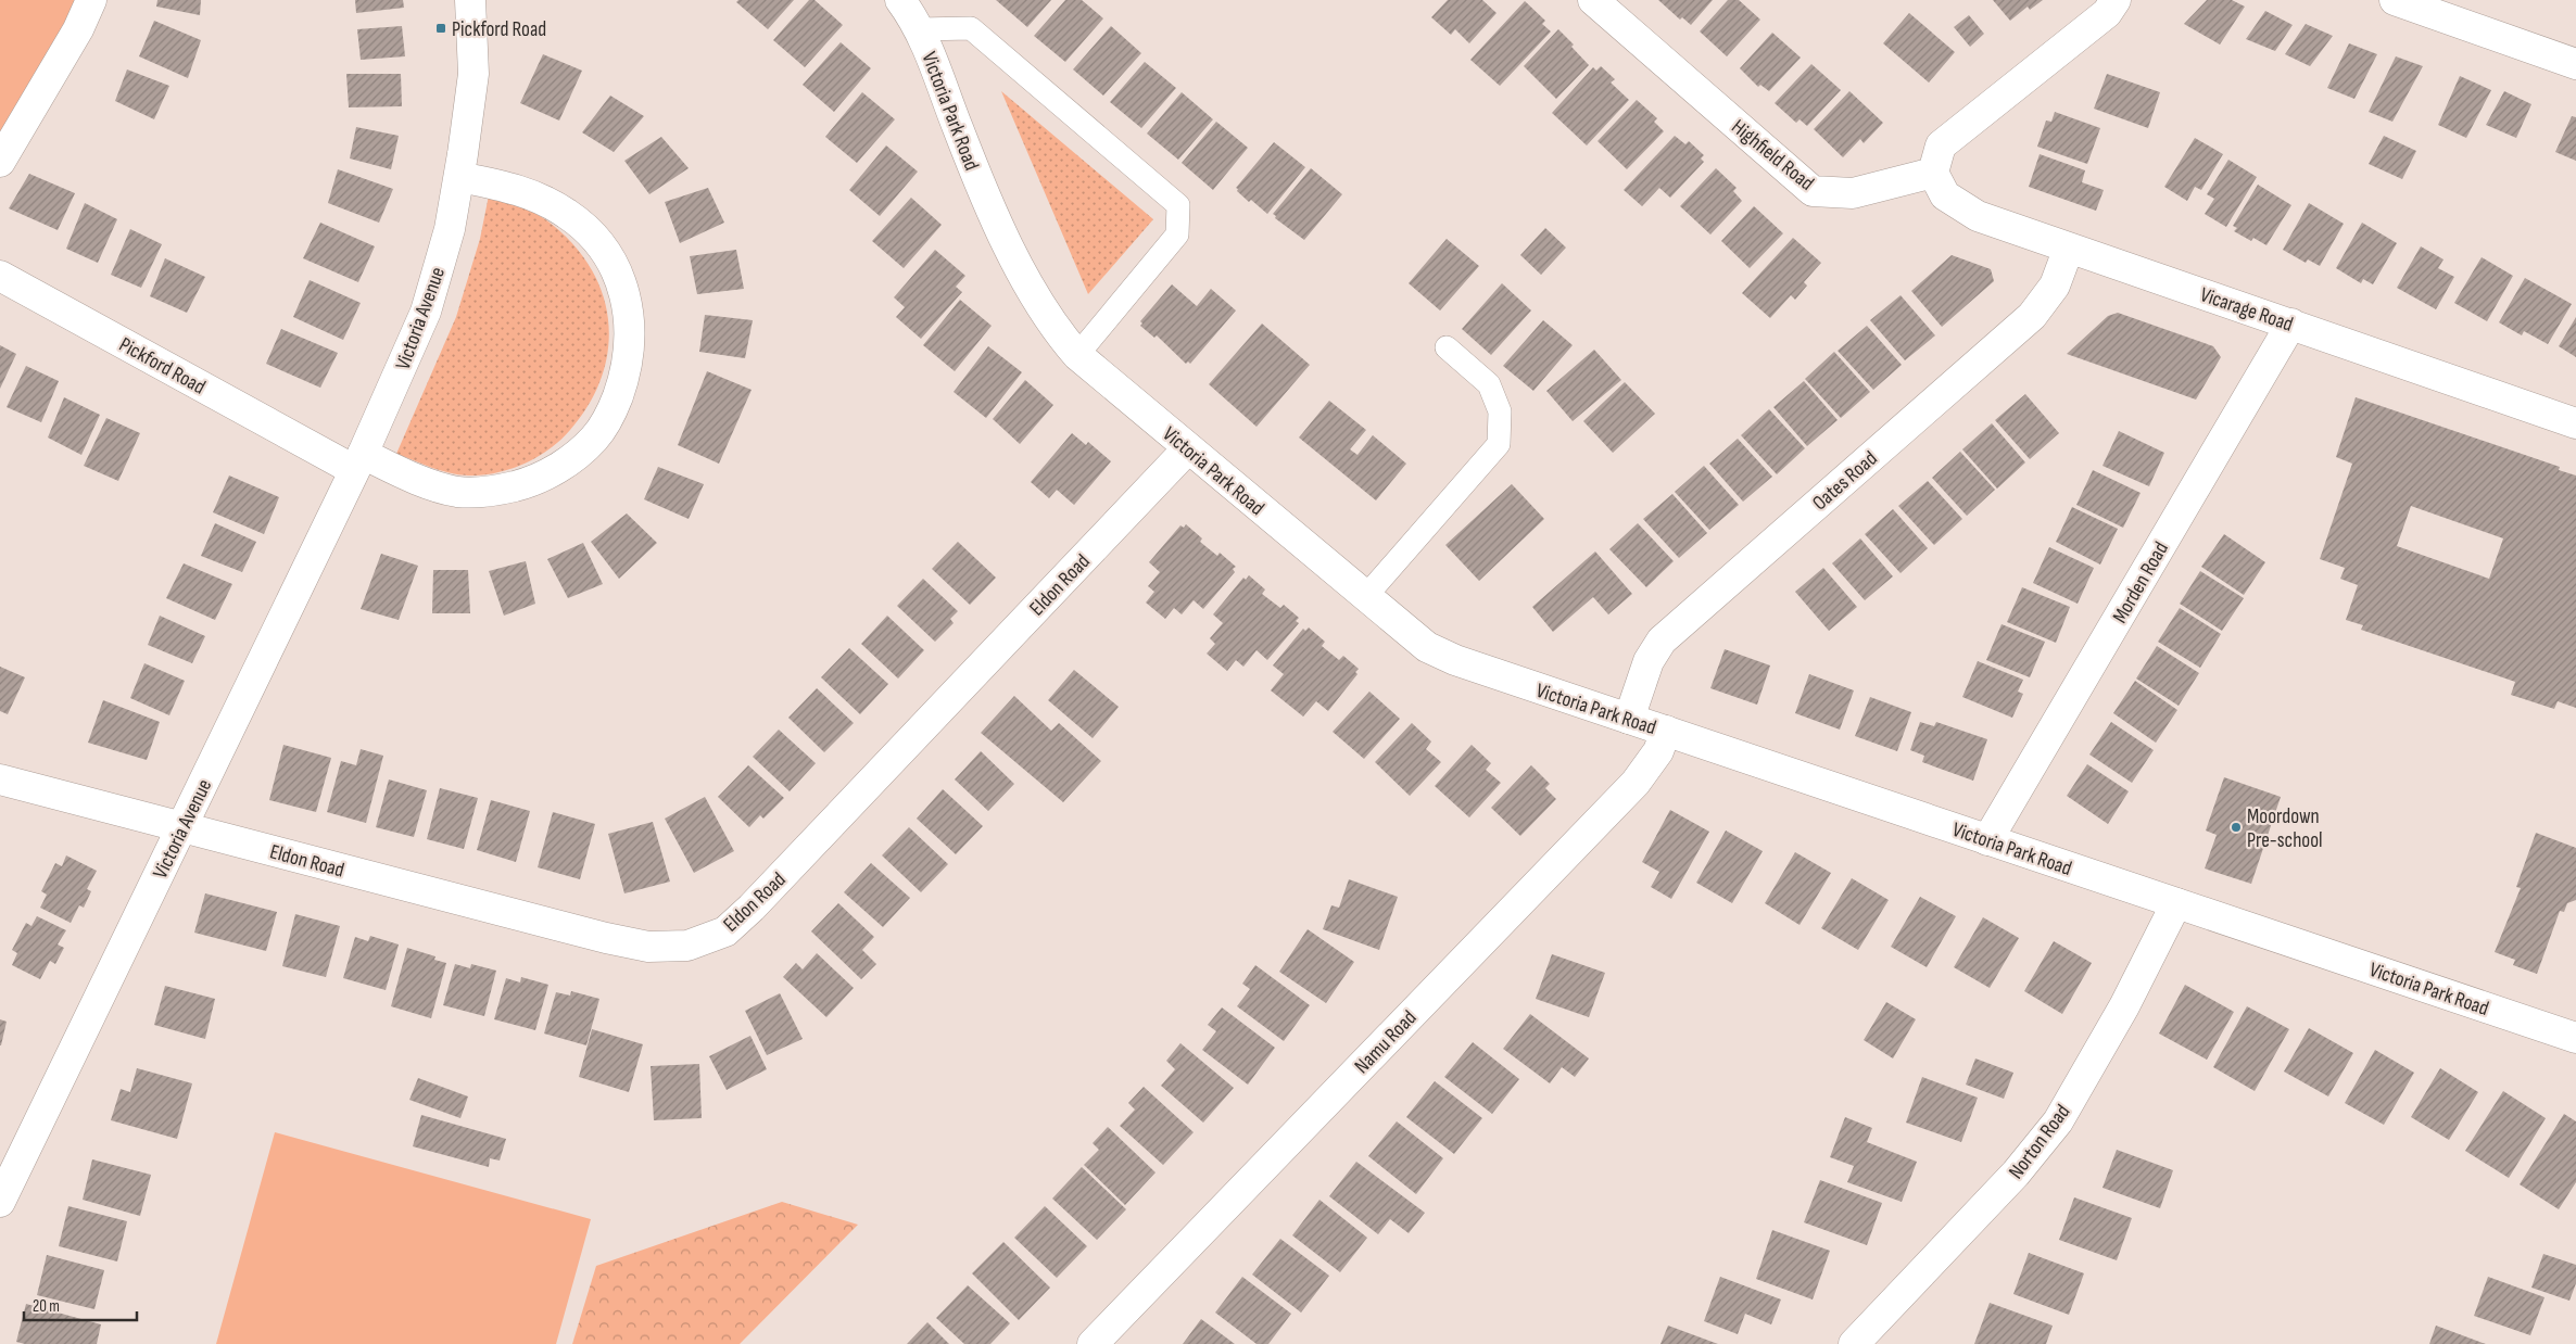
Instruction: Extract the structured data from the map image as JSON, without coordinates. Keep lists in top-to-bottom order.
{
  "streets": {
    "street": [
      "Victoria Park Road",
      "Highfield Road",
      "Vicarage Road",
      "Victoria Avenue",
      "Pickford Road",
      "Oates Road",
      "Morden Road",
      "Eldon Road",
      "Namu Road",
      "Norton Road"
    ]
  },
  "crossings": [
    ["Victoria Park Road", "Oates Road"],
    ["Victoria Park Road", "Morden Road"],
    ["Victoria Park Road", "Eldon Road"],
    ["Victoria Park Road", "Namu Road"],
    ["Victoria Park Road", "Norton Road"],
    ["Highfield Road", "Vicarage Road"],
    ["Vicarage Road", "Oates Road"],
    ["Vicarage Road", "Morden Road"],
    ["Victoria Avenue", "Pickford Road"],
    ["Victoria Avenue", "Eldon Road"]
  ],
  "places": {
    "transit": ["Pickford Road"],
    "other": ["Moordown Pre-school"]
  },
  "scale_bar": "20 m"
}
